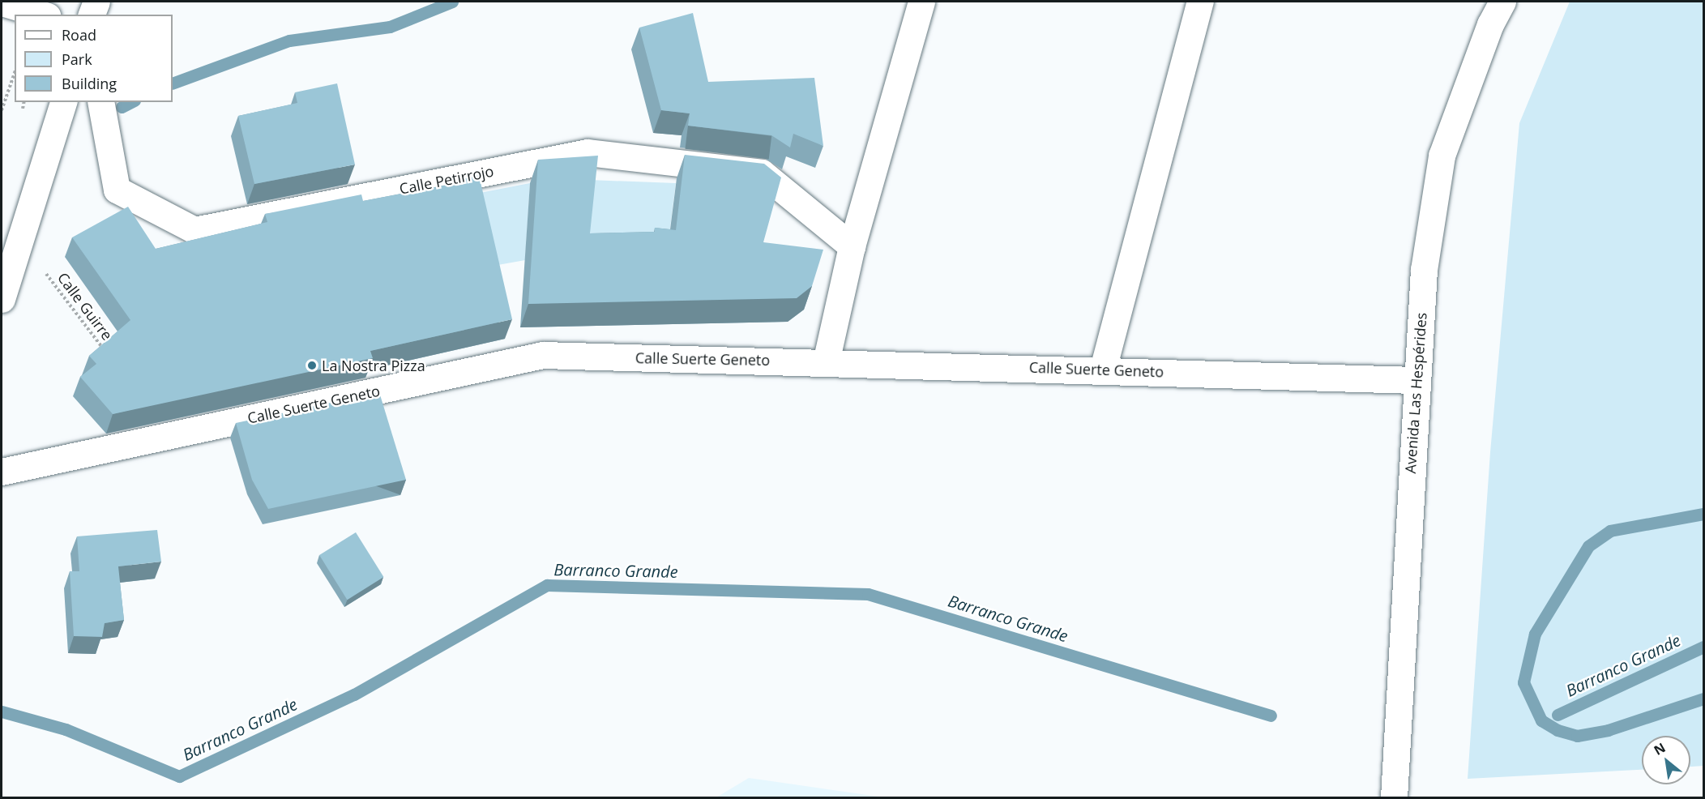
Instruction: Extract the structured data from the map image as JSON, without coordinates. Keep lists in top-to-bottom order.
{
  "streets": {
    "street": ["Calle Petirrojo", "Calle Suerte Geneto", "Avenida Las Hespérides"],
    "path": ["Calle Guirre"]
  },
  "crossings": [
    ["Calle Suerte Geneto", "Avenida Las Hespérides"]
  ],
  "water": ["Barranco Grande"],
  "places": ["La Nostra Pizza"],
  "legend": ["Road", "Park", "Building"],
  "north": "top left"
}
